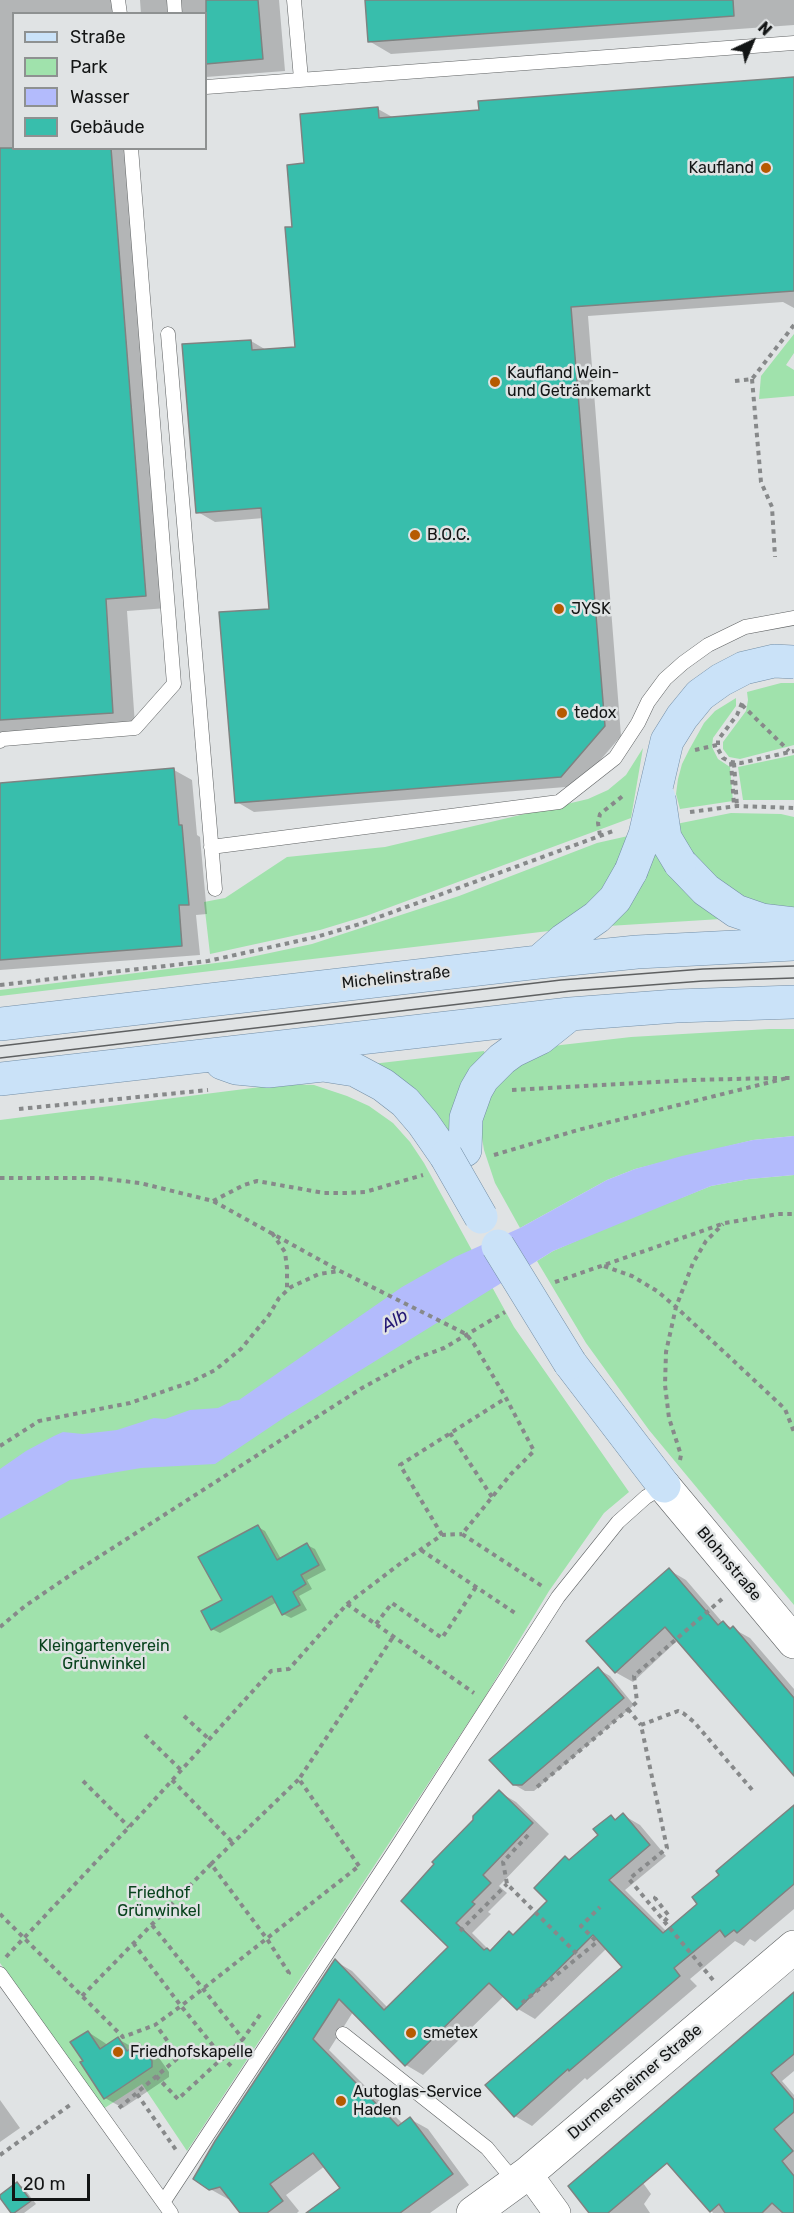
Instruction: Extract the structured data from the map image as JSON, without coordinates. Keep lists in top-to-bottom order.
{
  "streets": {
    "main road": ["Michelinstraße"],
    "street": ["Blohnstraße", "Durmersheimer Straße"]
  },
  "water": ["Alb"],
  "parks": ["Kleingartenverein Grünwinkel", "Friedhof Grünwinkel"],
  "places": [
    "Kaufland",
    "Kaufland Wein- und Getränkemarkt",
    "B.O.C.",
    "JYSK",
    "tedox",
    "smetex",
    "Friedhofskapelle",
    "Autoglas-Service Haden"
  ],
  "legend": [
    "Straße",
    "Park",
    "Wasser",
    "Gebäude"
  ],
  "scale_bar": "20 m",
  "north": "top right"
}
